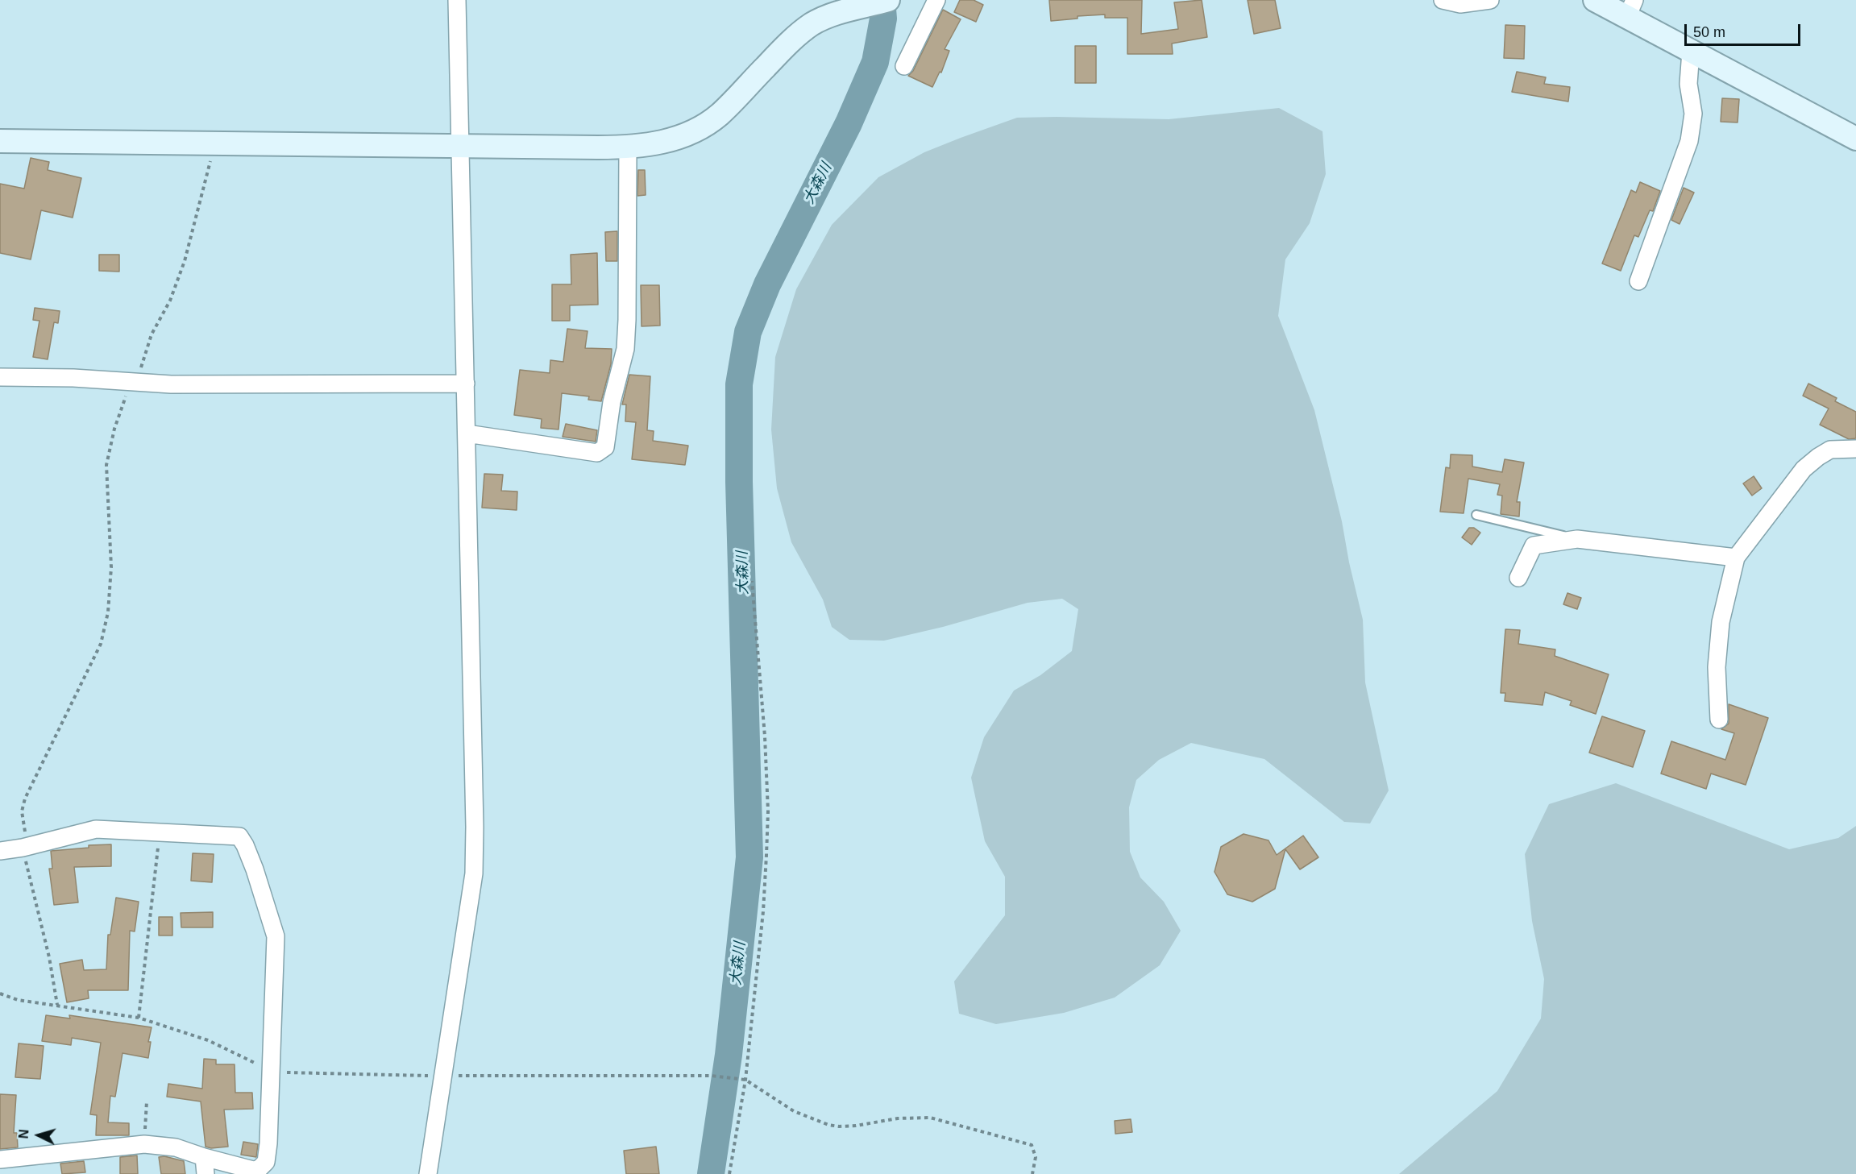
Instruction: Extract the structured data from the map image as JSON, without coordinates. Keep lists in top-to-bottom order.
{
  "water": ["大森川"],
  "scale_bar": "50 m",
  "north": "left"
}
